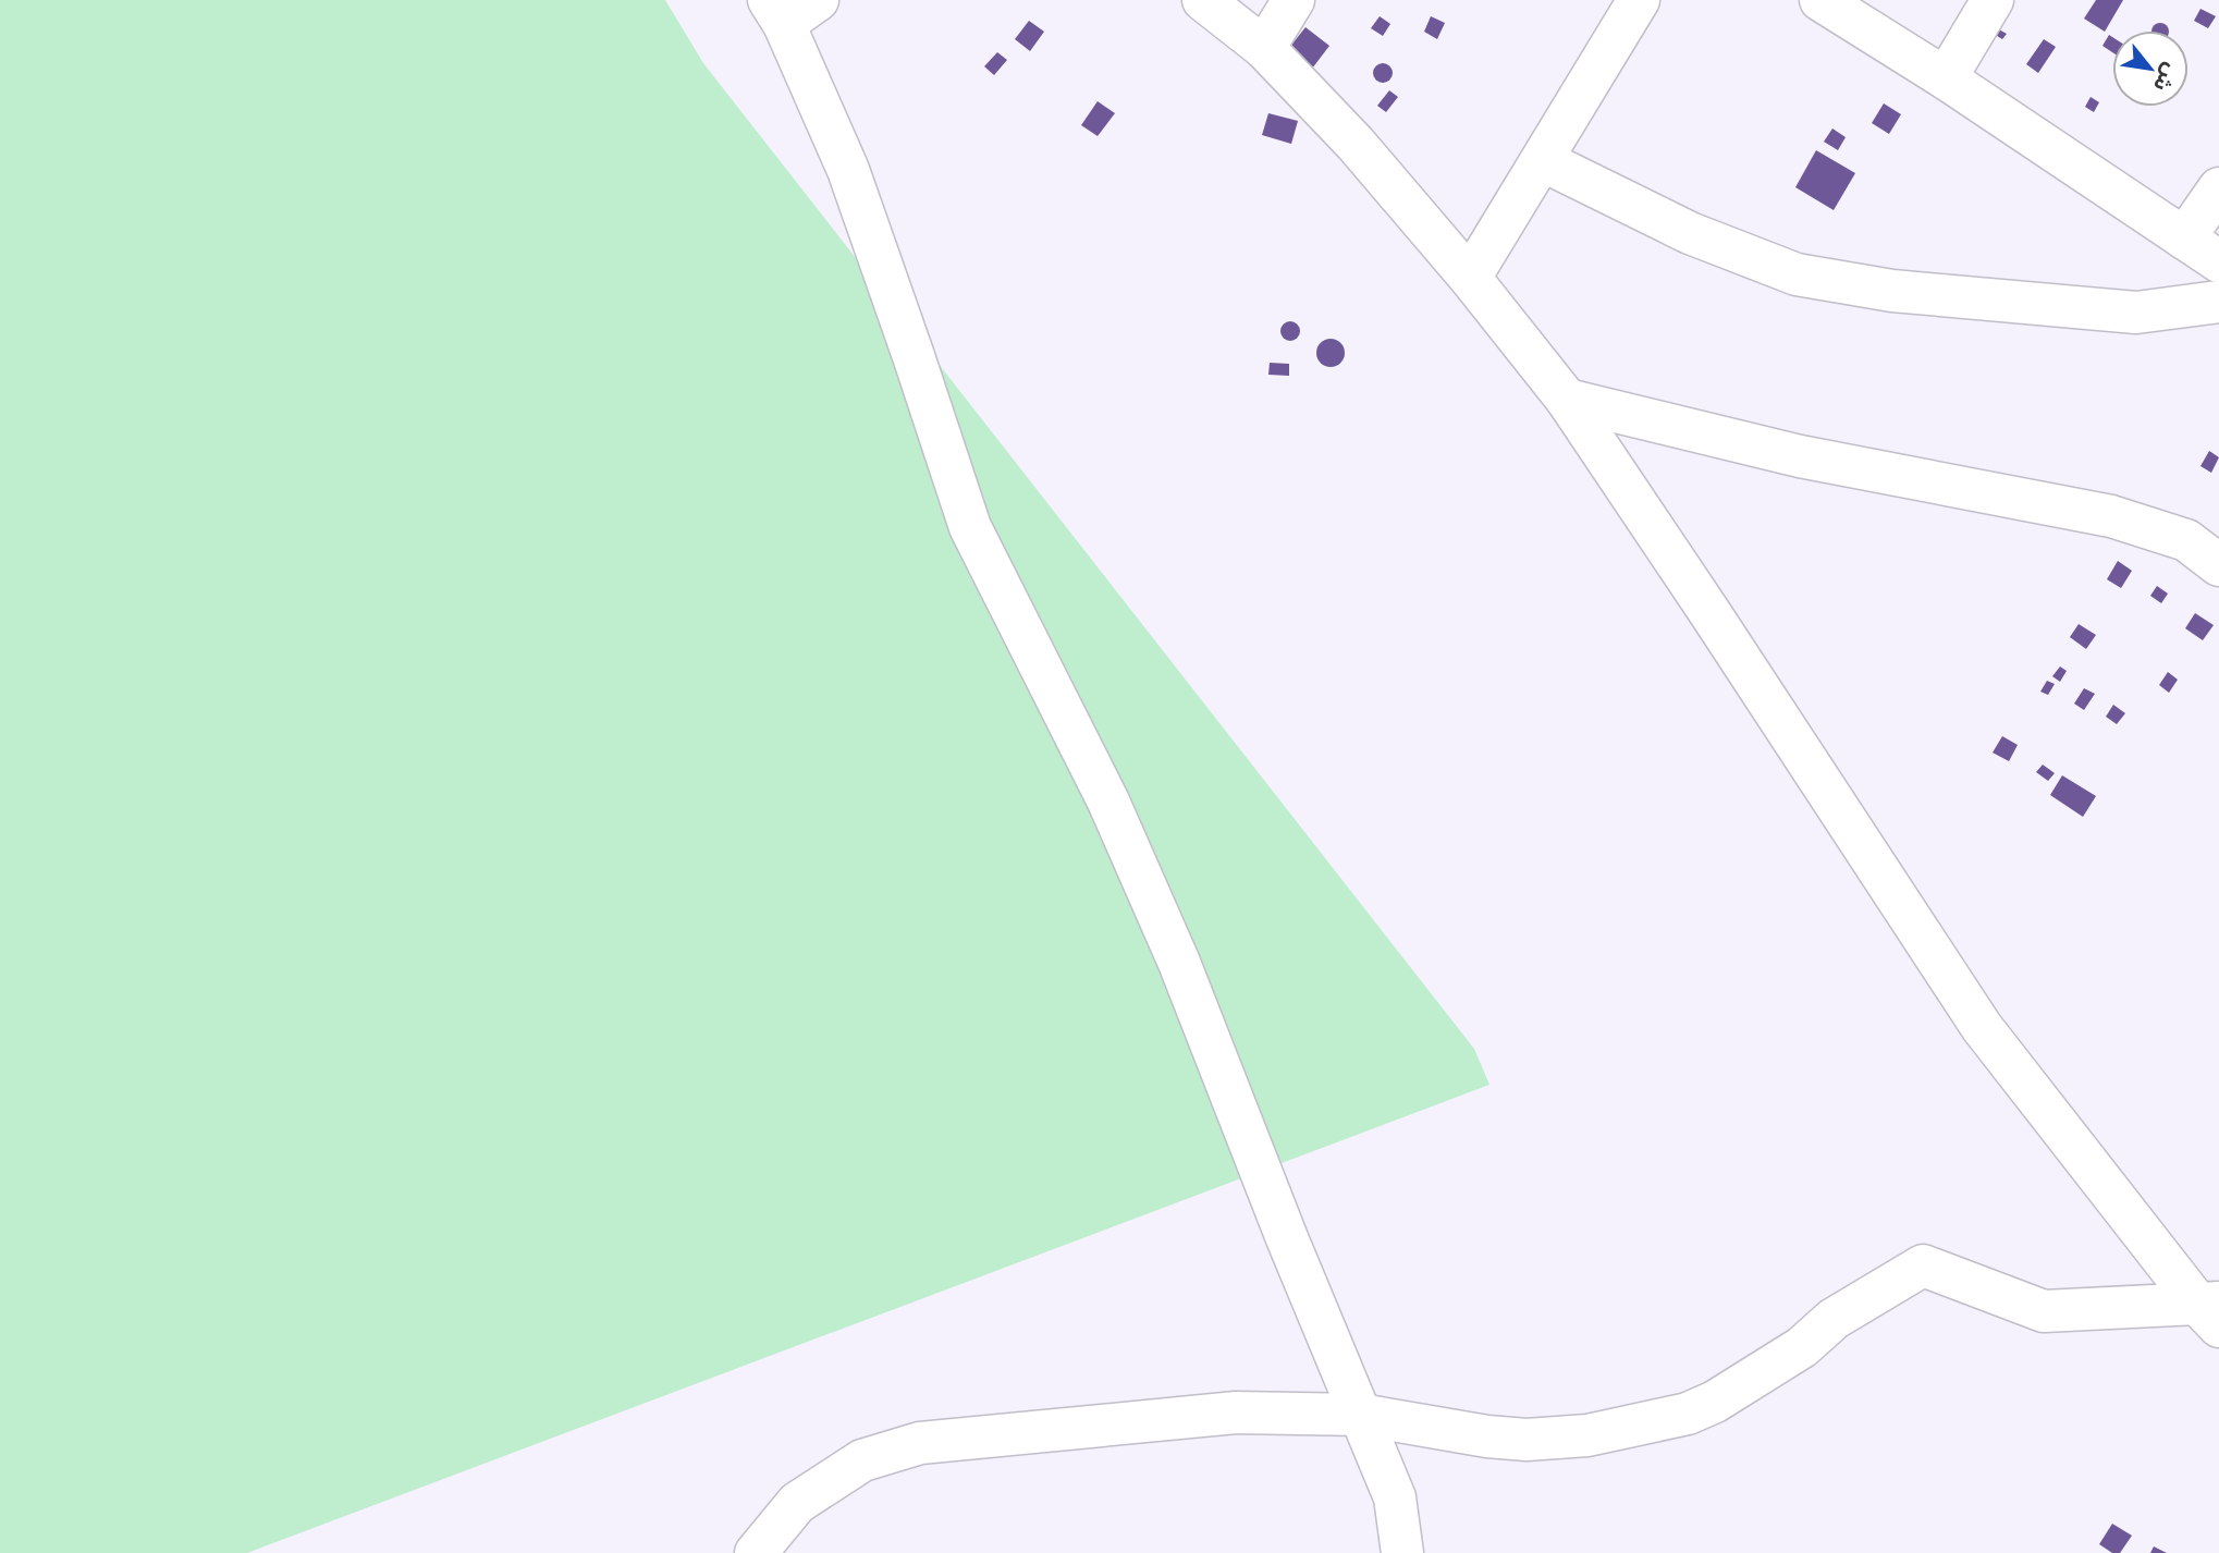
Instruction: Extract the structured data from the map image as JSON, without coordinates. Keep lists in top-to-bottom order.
{
  "north": "bottom right"
}
